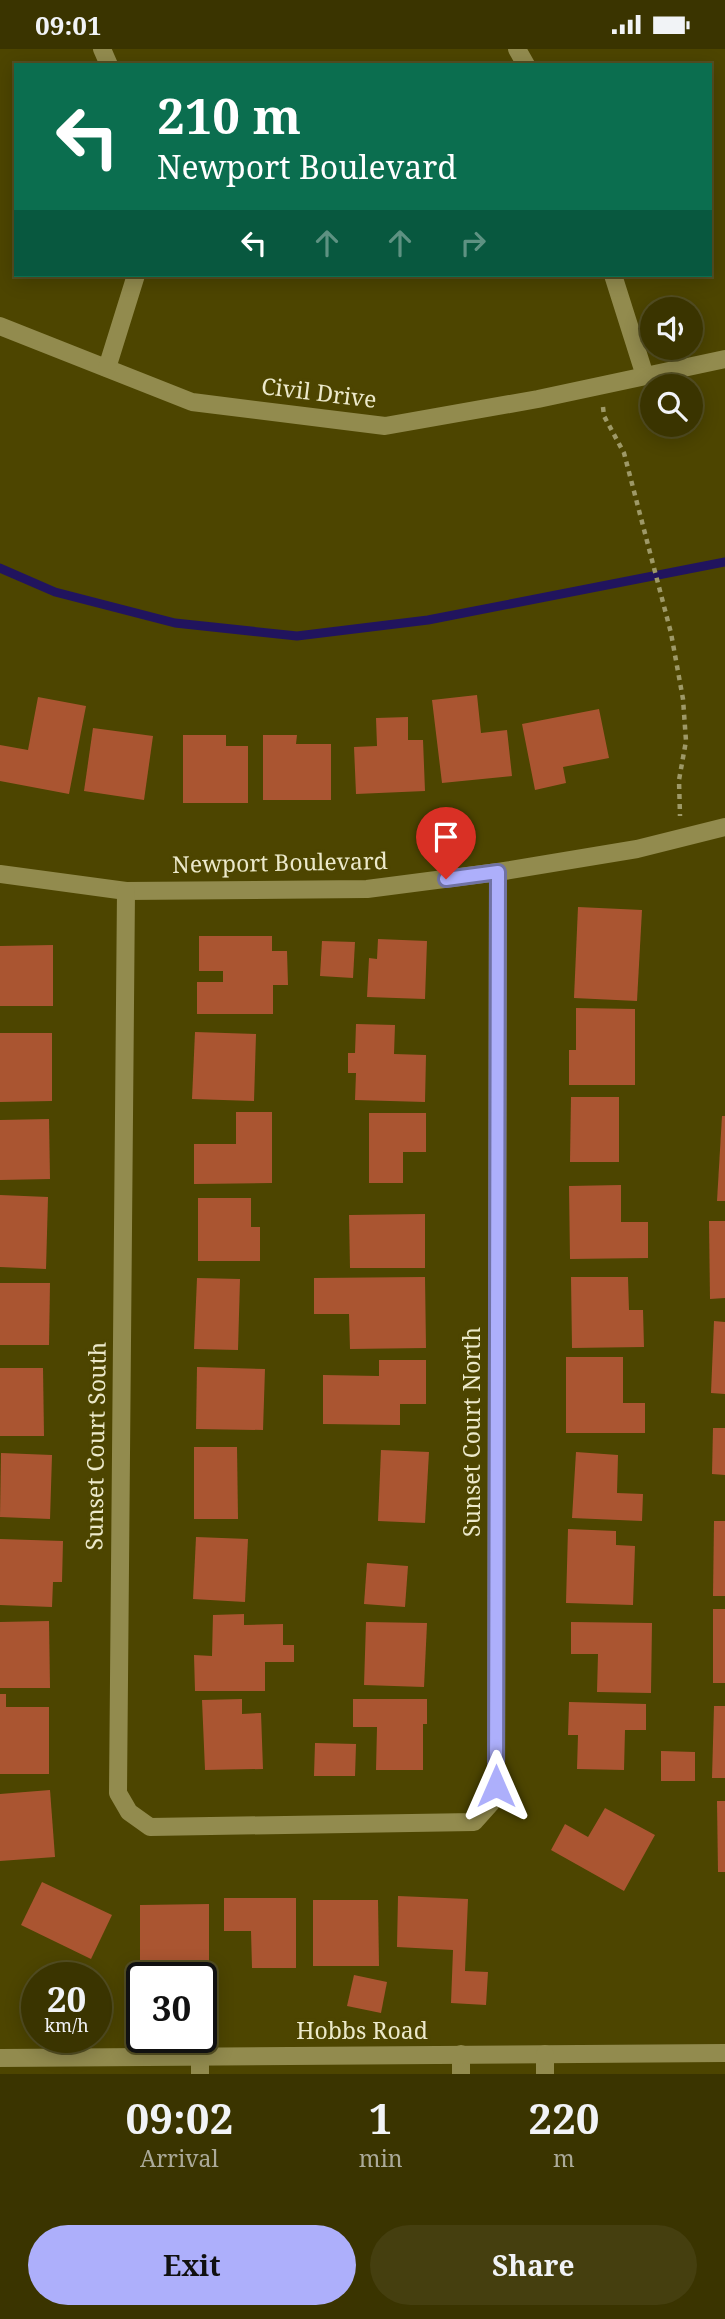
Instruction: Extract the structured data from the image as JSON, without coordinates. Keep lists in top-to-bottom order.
{
  "streets": {
    "street": [
      "Civil Drive",
      "Newport Boulevard",
      "Sunset Court North",
      "Sunset Court South",
      "Hobbs Road"
    ]
  },
  "crossings": [
    ["Newport Boulevard", "Sunset Court North"],
    ["Newport Boulevard", "Sunset Court South"],
    ["Sunset Court North", "Sunset Court South"]
  ],
  "page": {
    "status": "09:01",
    "turn": ["210 m", "Newport Boulevard"],
    "speed": "20 km/h",
    "limit": "30",
    "eta": [
      "09:02",
      "Arrival",
      "1",
      "min",
      "220",
      "m"
    ],
    "buttons": ["Exit", "Share"]
  }
}
